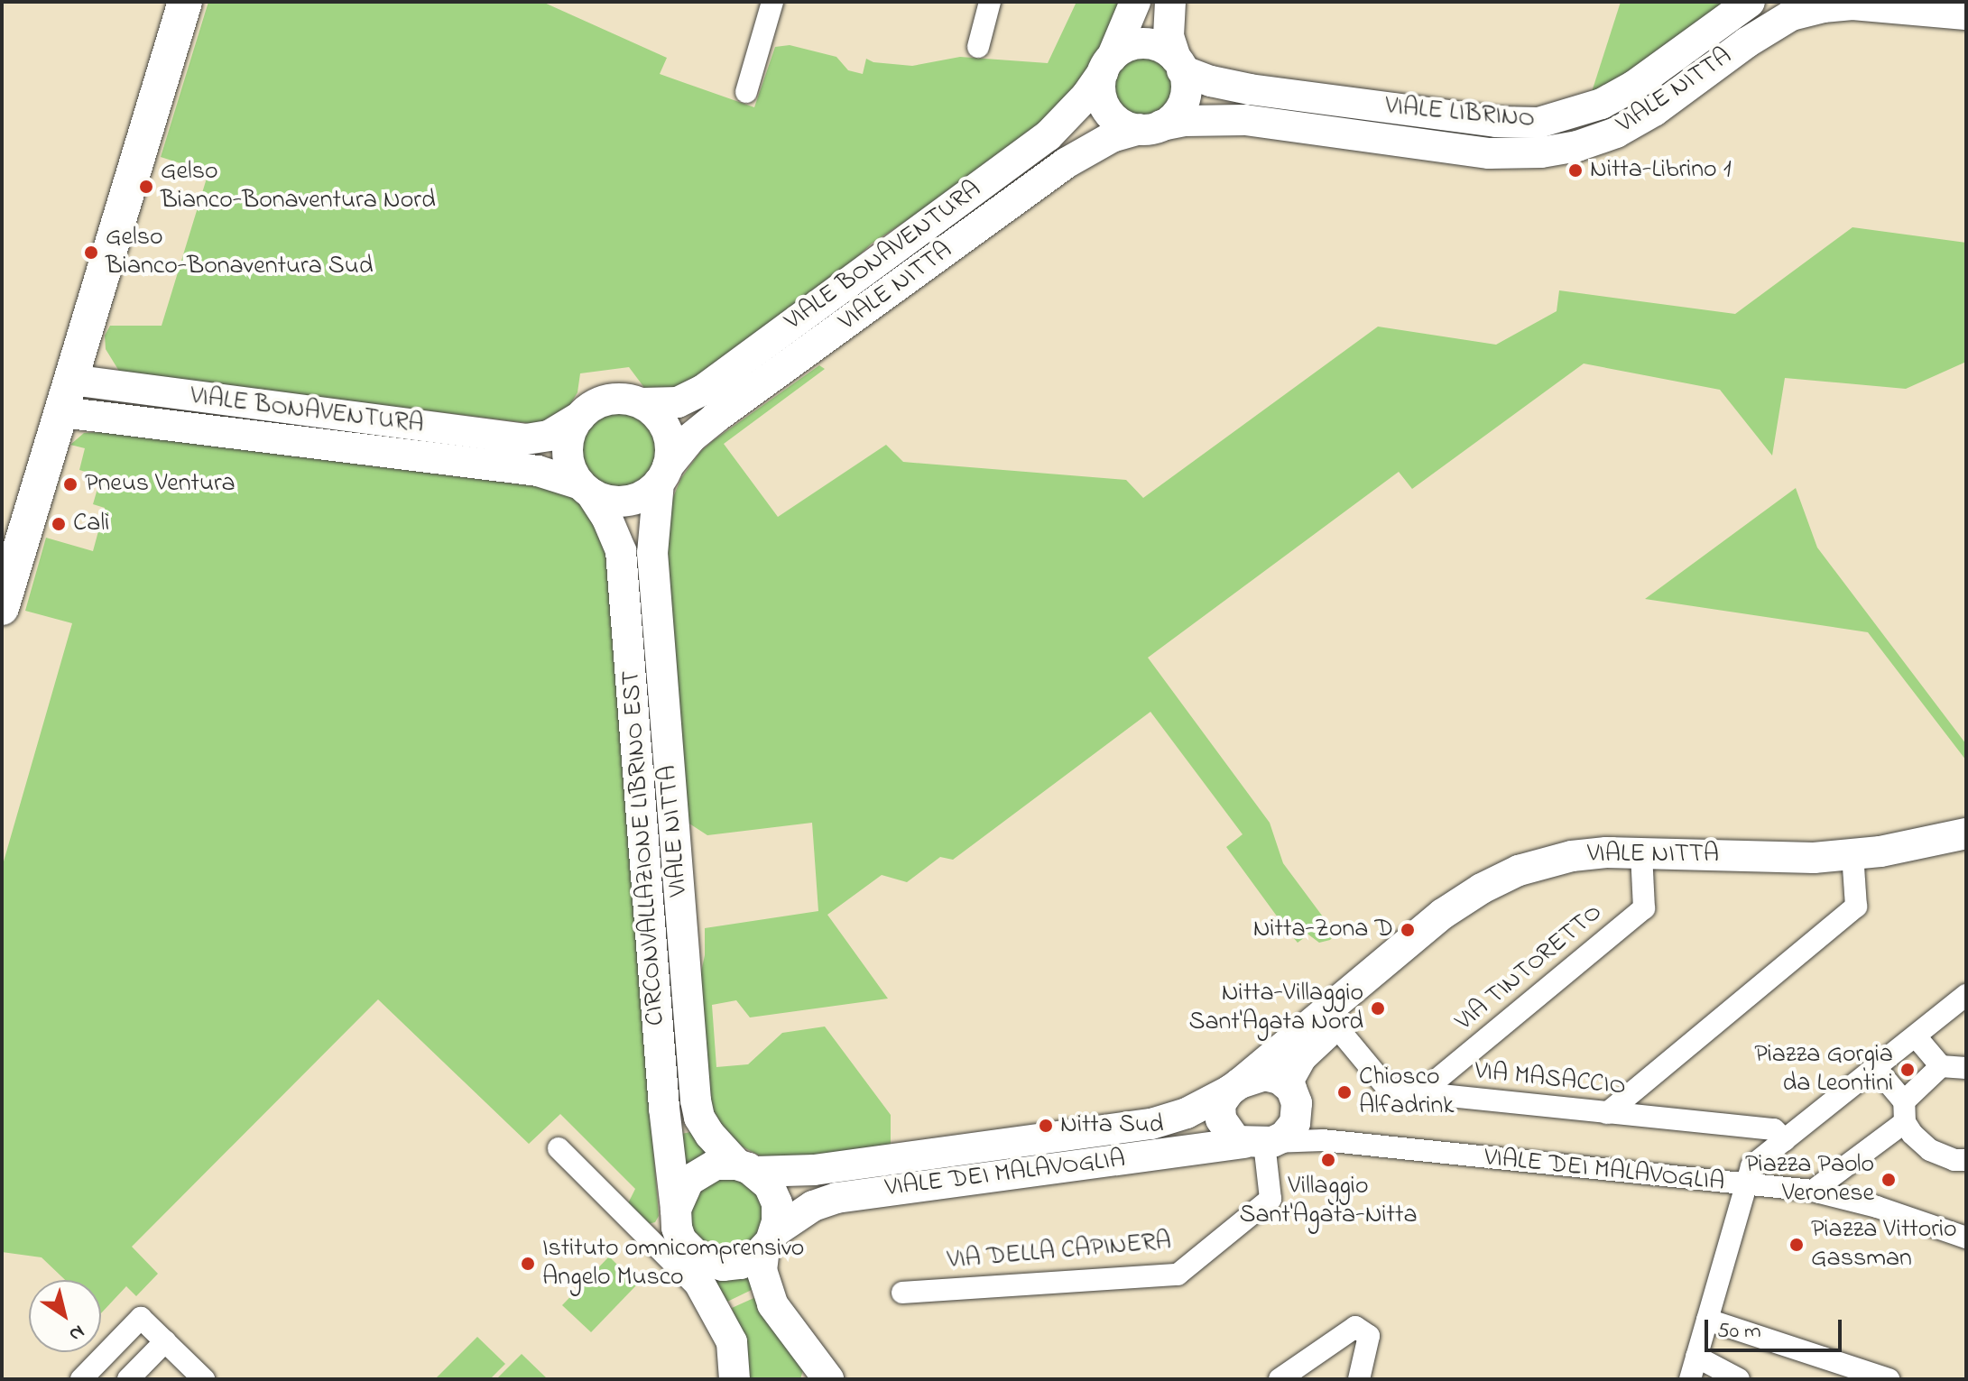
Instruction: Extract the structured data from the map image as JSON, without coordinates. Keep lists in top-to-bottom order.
{
  "streets": {
    "main road": [
      "VIALE NITTA",
      "VIALE LIBRINO",
      "VIALE BONAVENTURA",
      "CIRCONVALLAZIONE LIBRINO EST",
      "VIALE DEI MALAVOGLIA"
    ],
    "street": ["VIA TINTORETTO", "VIA MASACCIO", "VIA DELLA CAPINERA"]
  },
  "crossings": [
    ["VIALE NITTA", "VIALE LIBRINO"],
    ["VIALE NITTA", "VIALE BONAVENTURA"],
    ["VIALE NITTA", "CIRCONVALLAZIONE LIBRINO EST"],
    ["VIALE NITTA", "VIA TINTORETTO"],
    ["VIALE NITTA", "VIALE DEI MALAVOGLIA"],
    ["VIALE NITTA", "VIA DELLA CAPINERA"],
    ["VIALE LIBRINO", "VIALE BONAVENTURA"],
    ["VIALE BONAVENTURA", "CIRCONVALLAZIONE LIBRINO EST"],
    ["CIRCONVALLAZIONE LIBRINO EST", "VIALE DEI MALAVOGLIA"],
    ["VIA TINTORETTO", "VIA MASACCIO"],
    ["VIALE DEI MALAVOGLIA", "VIA DELLA CAPINERA"]
  ],
  "places": [
    "Nitta-Librino 1",
    "Gelso Bianco-Bonaventura Nord",
    "Gelso Bianco-Bonaventura Sud",
    "Pneus Ventura",
    "Calì",
    "Nitta-Zona D",
    "Nitta-Villaggio Sant'Agata Nord",
    "Piazza Gorgia da Leontini",
    "Chiosco Alfadrink",
    "Nitta Sud",
    "Villaggio Sant'Agata-Nitta",
    "Piazza Paolo Veronese",
    "Piazza Vittorio Gassman",
    "Istituto omnicomprensivo Angelo Musco"
  ],
  "scale_bar": "50 m",
  "north": "bottom right"
}
